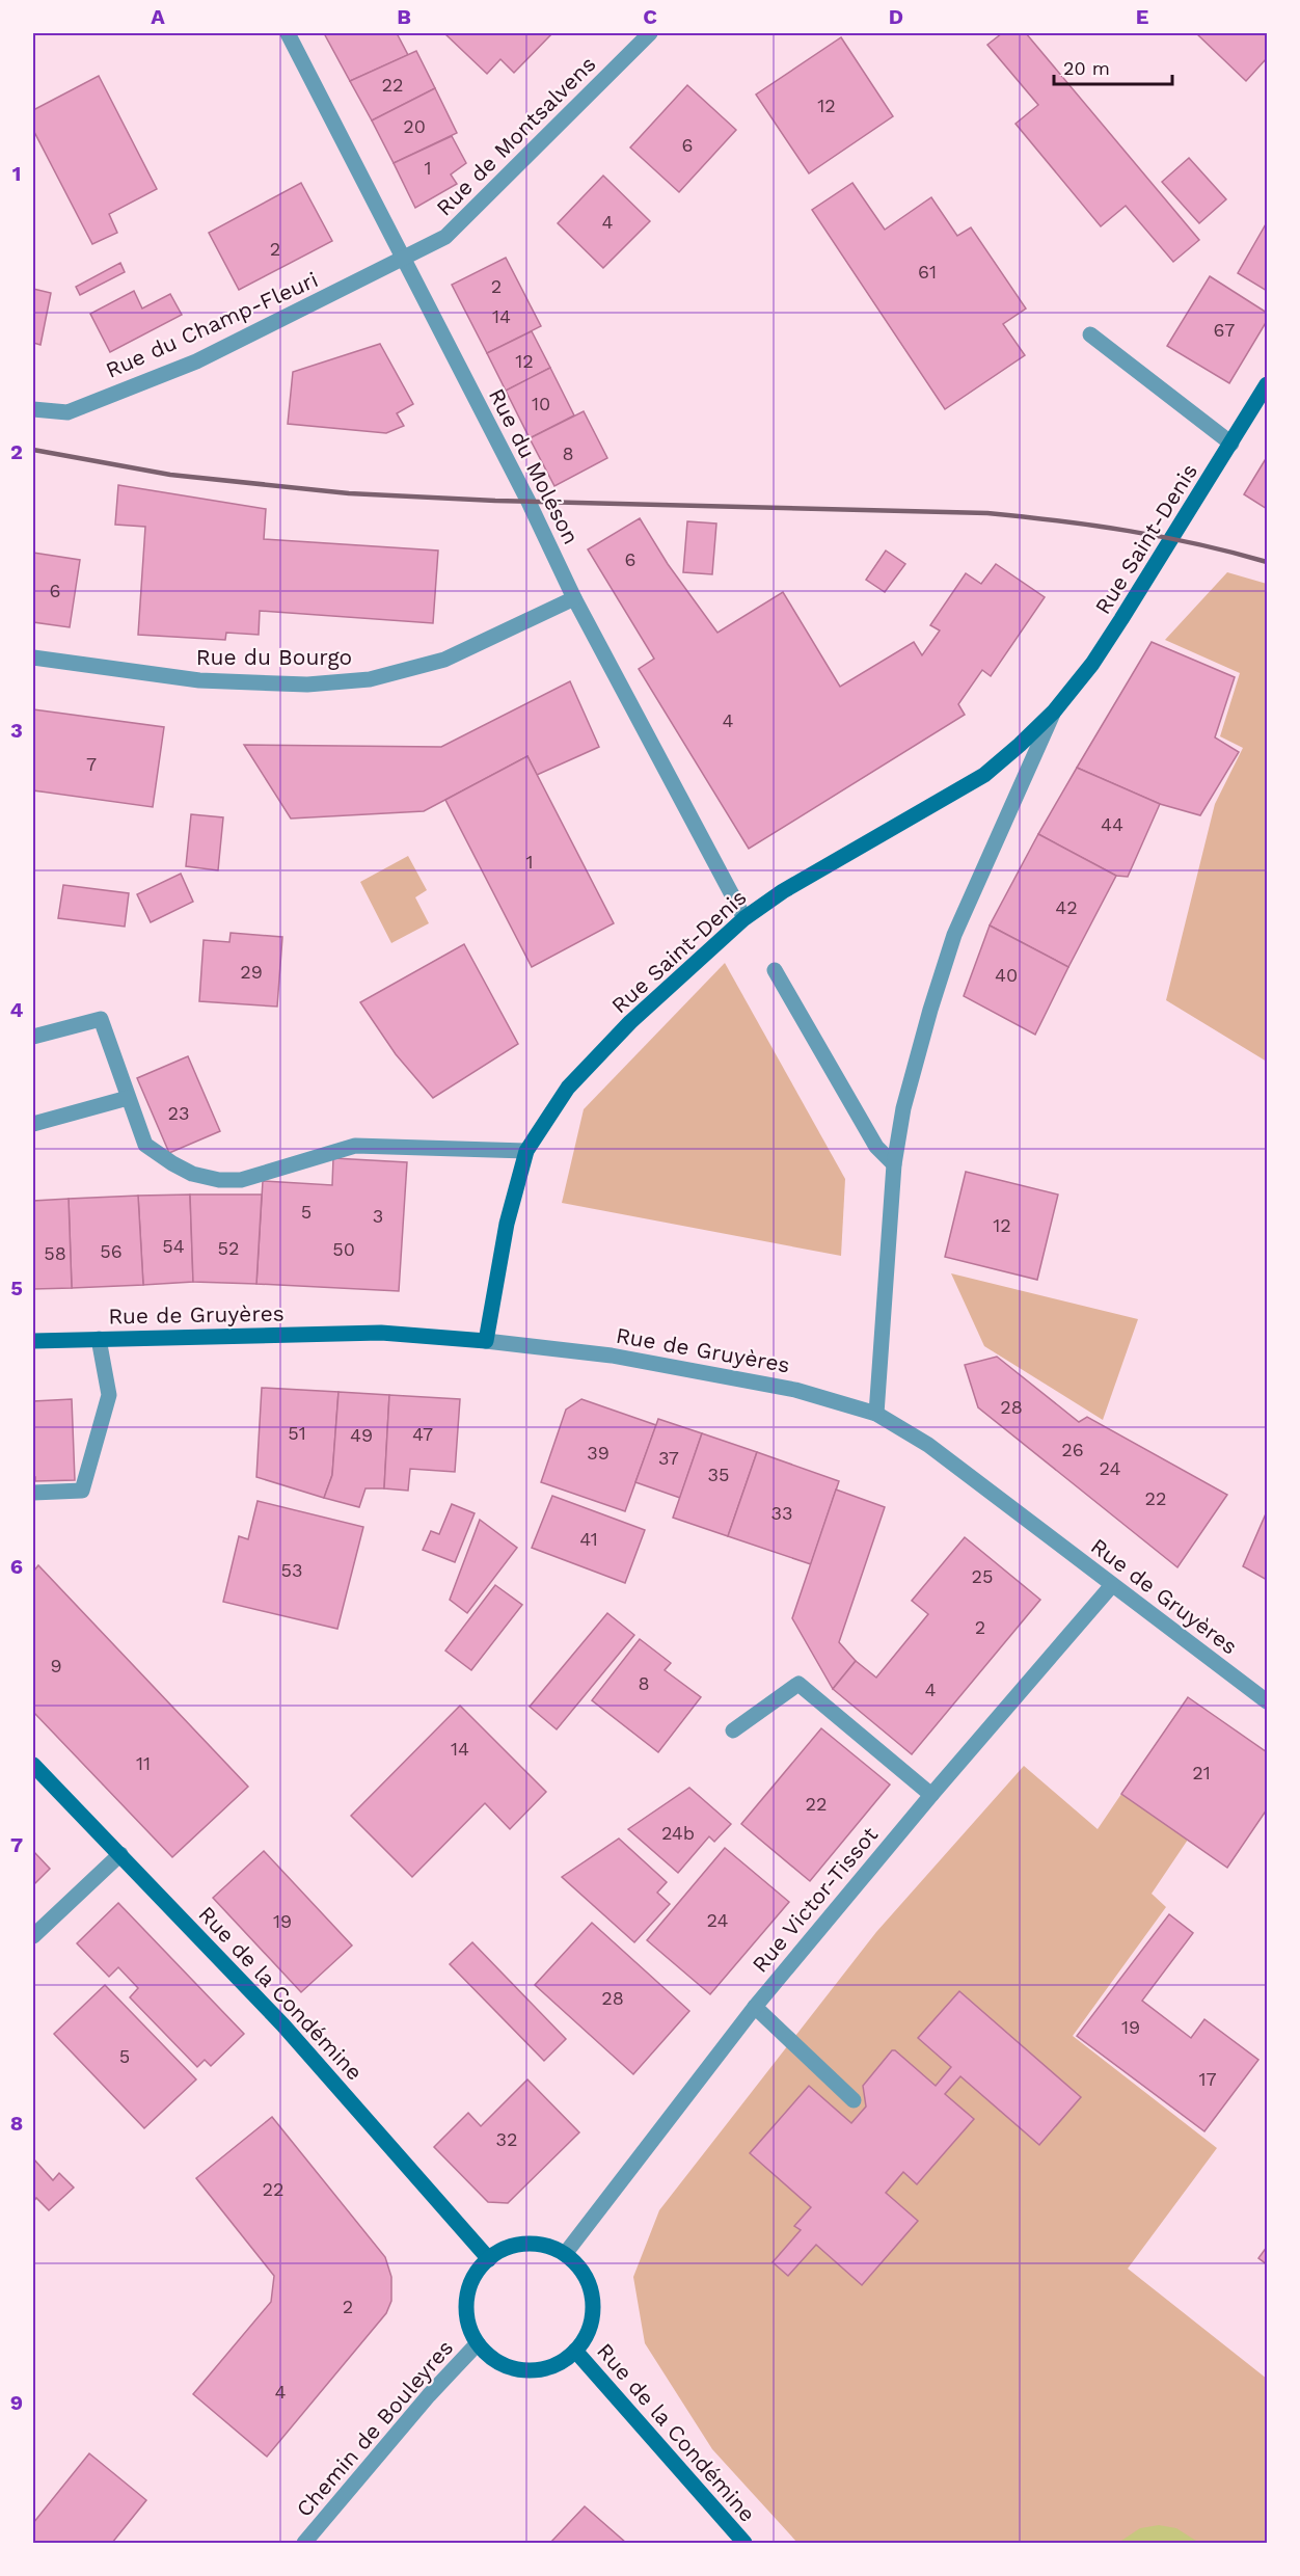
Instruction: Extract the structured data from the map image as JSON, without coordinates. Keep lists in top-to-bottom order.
{
  "streets": {
    "main road": ["Rue Saint-Denis", "Rue de Gruyères", "Rue de la Condémine"],
    "street": [
      "Rue de Montsalvens",
      "Rue du Champ-Fleuri",
      "Rue du Moléson",
      "Rue du Bourgo",
      "Rue Victor-Tissot",
      "Chemin de Bouleyres"
    ]
  },
  "crossings": [
    ["Rue de Montsalvens", "Rue du Champ-Fleuri"],
    ["Rue de Montsalvens", "Rue du Moléson"],
    ["Rue du Champ-Fleuri", "Rue du Moléson"],
    ["Rue du Moléson", "Rue Saint-Denis"],
    ["Rue du Moléson", "Rue du Bourgo"],
    ["Rue Saint-Denis", "Rue de Gruyères"],
    ["Rue de Gruyères", "Rue Victor-Tissot"],
    ["Rue Victor-Tissot", "Rue de la Condémine"],
    ["Rue Victor-Tissot", "Chemin de Bouleyres"],
    ["Rue de la Condémine", "Chemin de Bouleyres"]
  ],
  "house_numbers": [
    "22",
    "12",
    "20",
    "6",
    "1",
    "4",
    "2",
    "61",
    "2",
    "14",
    "67",
    "12",
    "10",
    "8",
    "6",
    "6",
    "4",
    "7",
    "44",
    "1",
    "42",
    "29",
    "40",
    "23",
    "5",
    "3",
    "12",
    "54",
    "52",
    "50",
    "56",
    "58",
    "28",
    "51",
    "47",
    "49",
    "26",
    "39",
    "37",
    "24",
    "35",
    "22",
    "33",
    "41",
    "53",
    "25",
    "2",
    "9",
    "8",
    "4",
    "14",
    "11",
    "21",
    "22",
    "24b",
    "24",
    "19",
    "28",
    "19",
    "5",
    "17",
    "32",
    "22",
    "2",
    "4"
  ],
  "scale_bar": "20 m",
  "grid": {
    "columns": [
      "A",
      "B",
      "C",
      "D",
      "E"
    ],
    "rows": [
      "1",
      "2",
      "3",
      "4",
      "5",
      "6",
      "7",
      "8",
      "9"
    ]
  }
}
